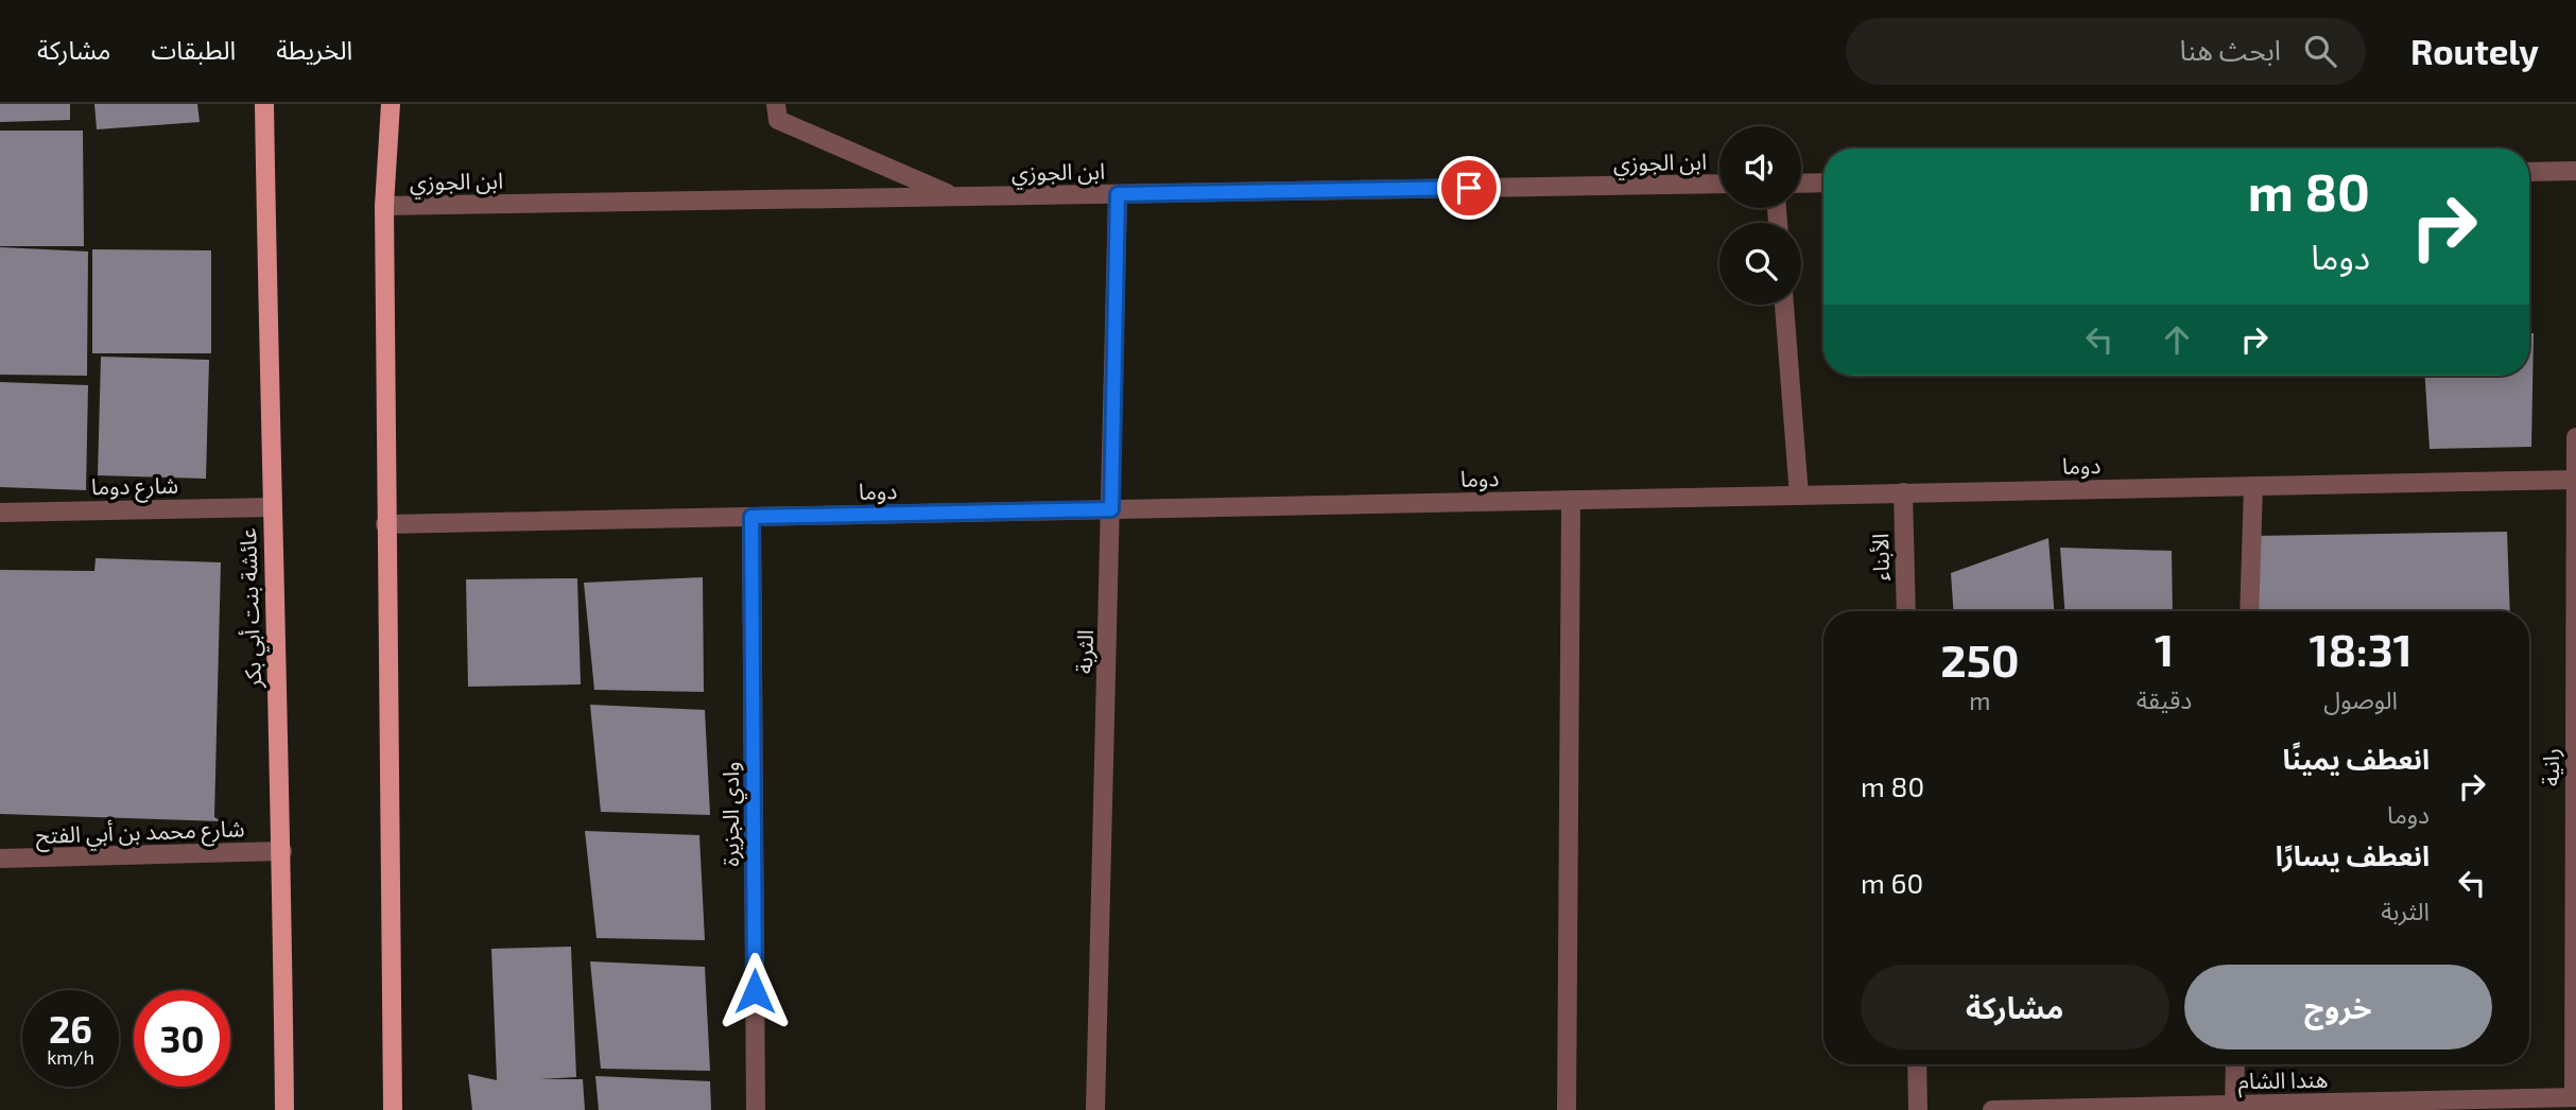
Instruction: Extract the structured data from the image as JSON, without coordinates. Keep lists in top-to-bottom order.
{
  "streets": {
    "main road": ["عائشة بنت أبي بكر"],
    "street": [
      "ابن الجوزي",
      "دوما",
      "شارع دوما",
      "الأبناء",
      "الثربة",
      "رانية",
      "وادي الجزيرة",
      "شارع محمد بن أبي الفتح",
      "هندا الشام"
    ]
  },
  "crossings": [
    ["ابن الجوزي", "الثربة"],
    ["دوما", "الأبناء"],
    ["دوما", "الثربة"],
    ["دوما", "رانية"],
    ["دوما", "وادي الجزيرة"],
    ["شارع دوما", "عائشة بنت أبي بكر"],
    ["عائشة بنت أبي بكر", "شارع محمد بن أبي الفتح"],
    ["رانية", "هندا الشام"]
  ],
  "page": {
    "header": "Routely",
    "search": "ابحث هنا",
    "nav": ["الخريطة", "الطبقات", "مشاركة"],
    "turn": ["80 m", "دوما"],
    "eta": [
      "18:31",
      "الوصول",
      "1",
      "دقيقة",
      "250",
      "m"
    ],
    "list": [
      {
        "name": "انعطف يمينًا",
        "note": "دوما",
        "value": "80 m"
      },
      {
        "name": "انعطف يسارًا",
        "note": "الثربة",
        "value": "60 m"
      }
    ],
    "buttons": ["خروج", "مشاركة"],
    "speed": "26 km/h",
    "limit": "30"
  }
}
